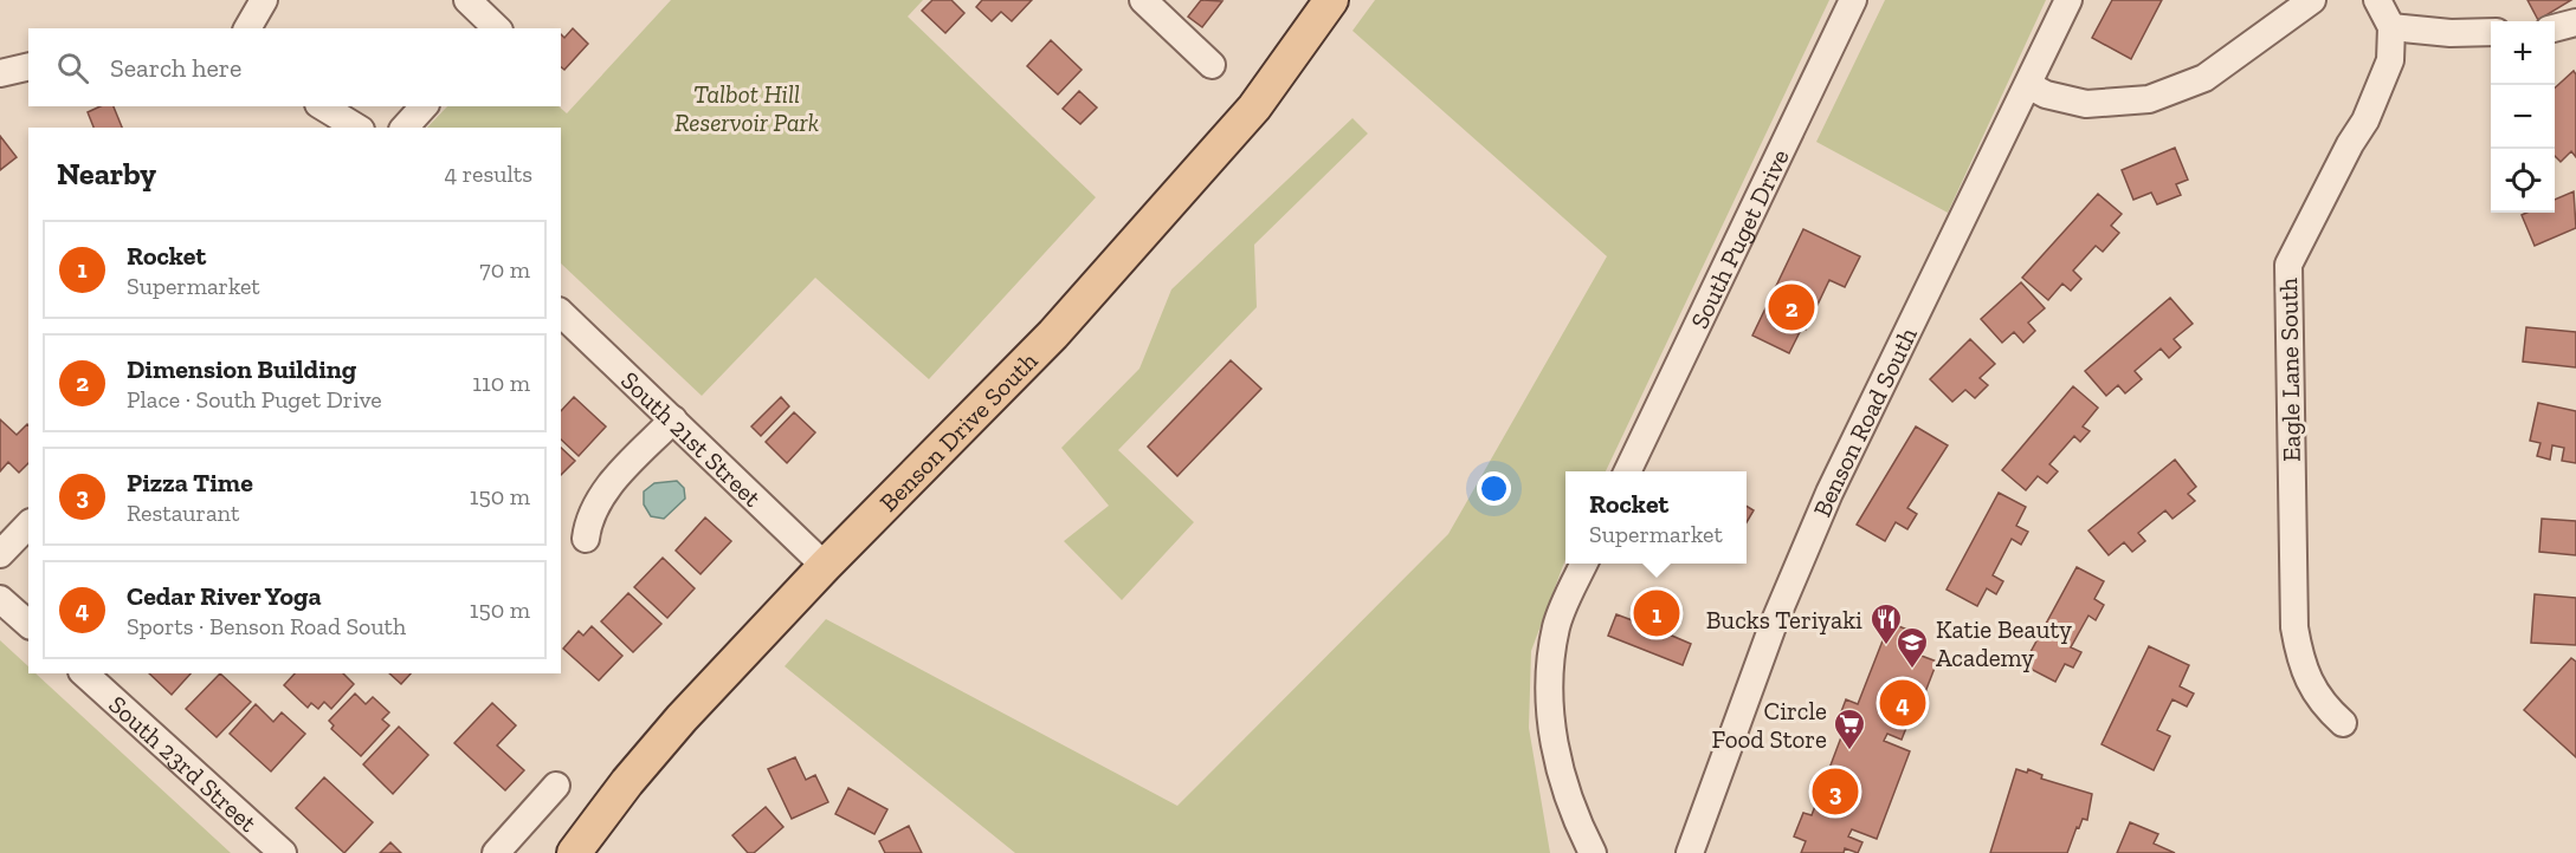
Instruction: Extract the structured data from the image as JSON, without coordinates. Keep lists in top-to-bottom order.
{
  "streets": {
    "main road": ["Benson Drive South"],
    "street": [
      "South Puget Drive",
      "Eagle Lane South",
      "Benson Road South",
      "South 21st Street",
      "South 23rd Street"
    ]
  },
  "crossings": [
    ["Benson Drive South", "South 21st Street"]
  ],
  "parks": ["Talbot Hill Reservoir Park"],
  "places": {
    "restaurant": ["Bucks Teriyaki"],
    "school or university": ["Katie Beauty Academy"],
    "supermarket": ["Circle Food Store"]
  },
  "page": {
    "map_buttons": ["+", "−"],
    "search": "Search here",
    "heading": ["Nearby", "4 results"],
    "list": [
      {
        "mark": "1",
        "name": "Rocket",
        "note": "Supermarket",
        "value": "70 m"
      },
      {
        "mark": "2",
        "name": "Dimension Building",
        "note": "Place · South Puget Drive",
        "value": "110 m"
      },
      {
        "mark": "3",
        "name": "Pizza Time",
        "note": "Restaurant",
        "value": "150 m"
      },
      {
        "mark": "4",
        "name": "Cedar River Yoga",
        "note": "Sports · Benson Road South",
        "value": "150 m"
      }
    ],
    "pins": [
      "2",
      "1",
      "4",
      "3"
    ],
    "popup": ["Rocket", "Supermarket"]
  }
}
